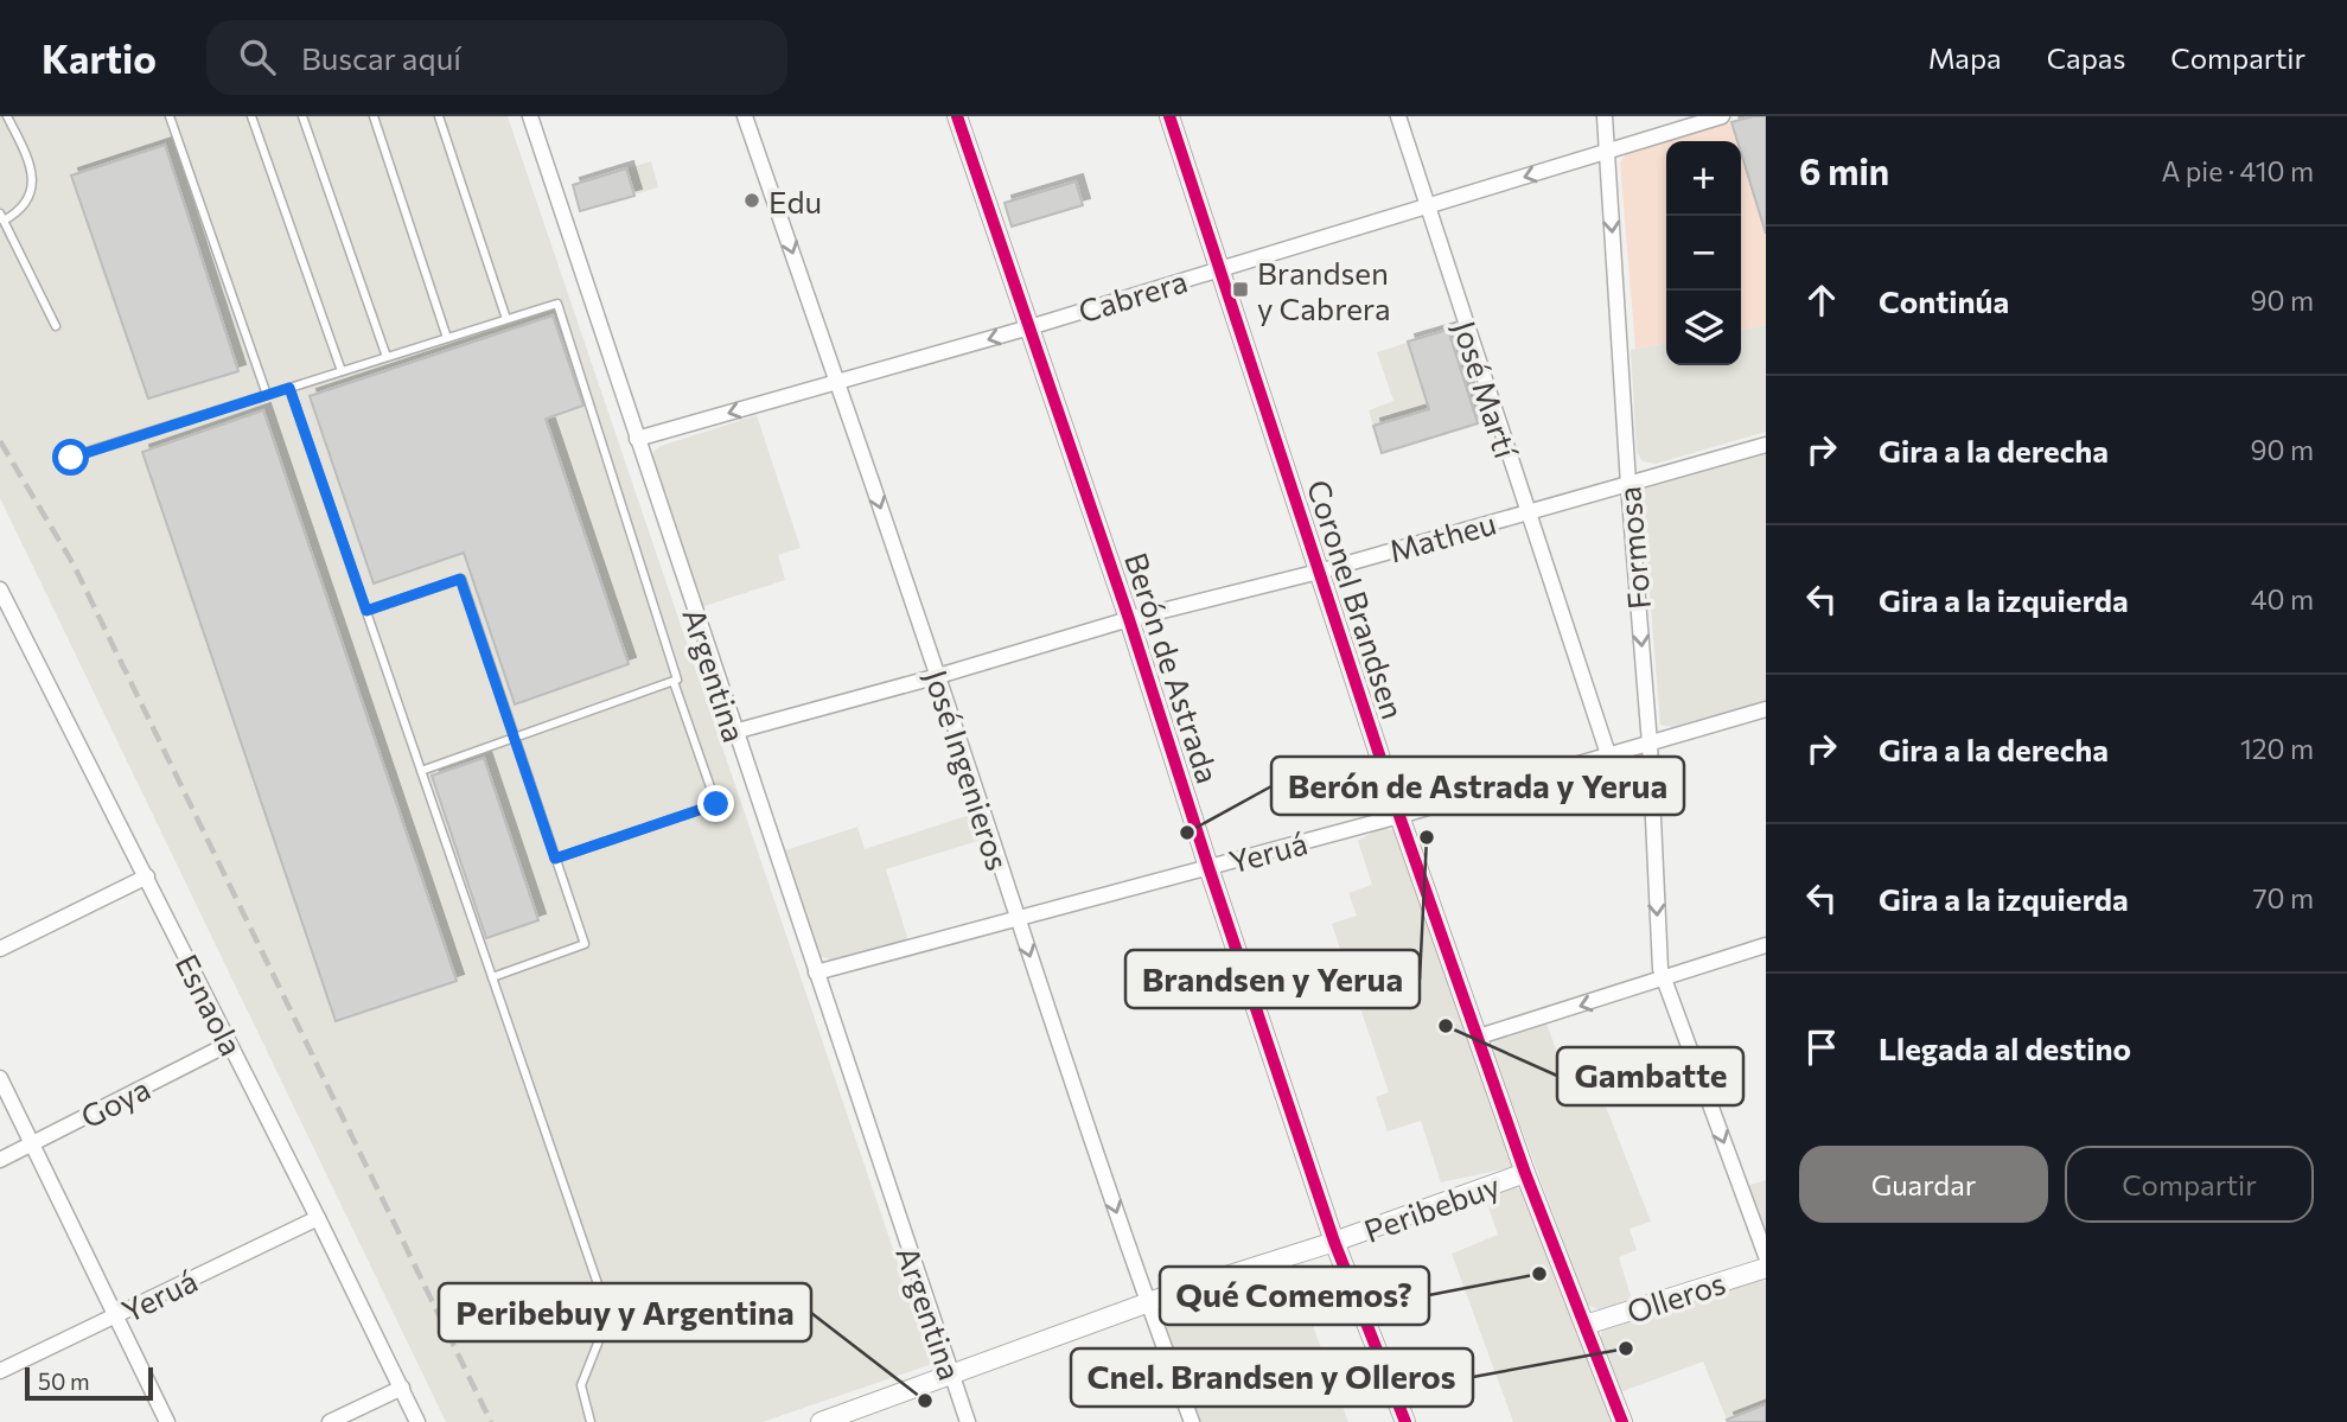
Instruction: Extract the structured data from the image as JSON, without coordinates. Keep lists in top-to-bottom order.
{
  "streets": {
    "street": [
      "Cabrera",
      "José Martí",
      "Matheu",
      "Formosa",
      "Coronel Brandsen",
      "Berón de Astrada",
      "Argentina",
      "José Ingenieros",
      "Yeruá",
      "Esnaola",
      "Goya",
      "Peribebuy",
      "Olleros"
    ]
  },
  "crossings": [
    ["Cabrera", "José Martí"],
    ["Cabrera", "Formosa"],
    ["Cabrera", "Coronel Brandsen"],
    ["Cabrera", "Berón de Astrada"],
    ["Cabrera", "Argentina"],
    ["Cabrera", "José Ingenieros"],
    ["José Martí", "Matheu"],
    ["José Martí", "Yeruá"],
    ["Matheu", "Formosa"],
    ["Matheu", "Coronel Brandsen"],
    ["Matheu", "Berón de Astrada"],
    ["Matheu", "Argentina"],
    ["Matheu", "José Ingenieros"],
    ["Formosa", "Yeruá"],
    ["Coronel Brandsen", "Yeruá"],
    ["Coronel Brandsen", "Peribebuy"],
    ["Coronel Brandsen", "Olleros"],
    ["Berón de Astrada", "Yeruá"],
    ["Berón de Astrada", "Peribebuy"],
    ["Argentina", "Yeruá"],
    ["Argentina", "Peribebuy"],
    ["José Ingenieros", "Yeruá"],
    ["José Ingenieros", "Peribebuy"],
    ["Yeruá", "Esnaola"],
    ["Esnaola", "Goya"]
  ],
  "one_way": ["Cabrera", "Formosa", "José Ingenieros"],
  "places": {
    "other": [
      "Edu",
      "Berón de Astrada y Yerua",
      "Brandsen y Yerua",
      "Gambatte",
      "Qué Comemos?",
      "Cnel. Brandsen y Olleros",
      "Peribebuy y Argentina"
    ],
    "transit": ["Brandsen y Cabrera"]
  },
  "scale_bar": "50 m",
  "page": {
    "header": "Kartio",
    "search": "Buscar aquí",
    "nav": ["Mapa", "Capas", "Compartir"],
    "heading": ["6 min", "A pie · 410 m"],
    "map_buttons": ["+", "−"],
    "list": [
      ["Continúa", "90 m"],
      ["Gira a la derecha", "90 m"],
      ["Gira a la izquierda", "40 m"],
      ["Gira a la derecha", "120 m"],
      ["Gira a la izquierda", "70 m"],
      "Llegada al destino"
    ],
    "buttons": ["Guardar", "Compartir"],
    "scale": "50 m"
  }
}
